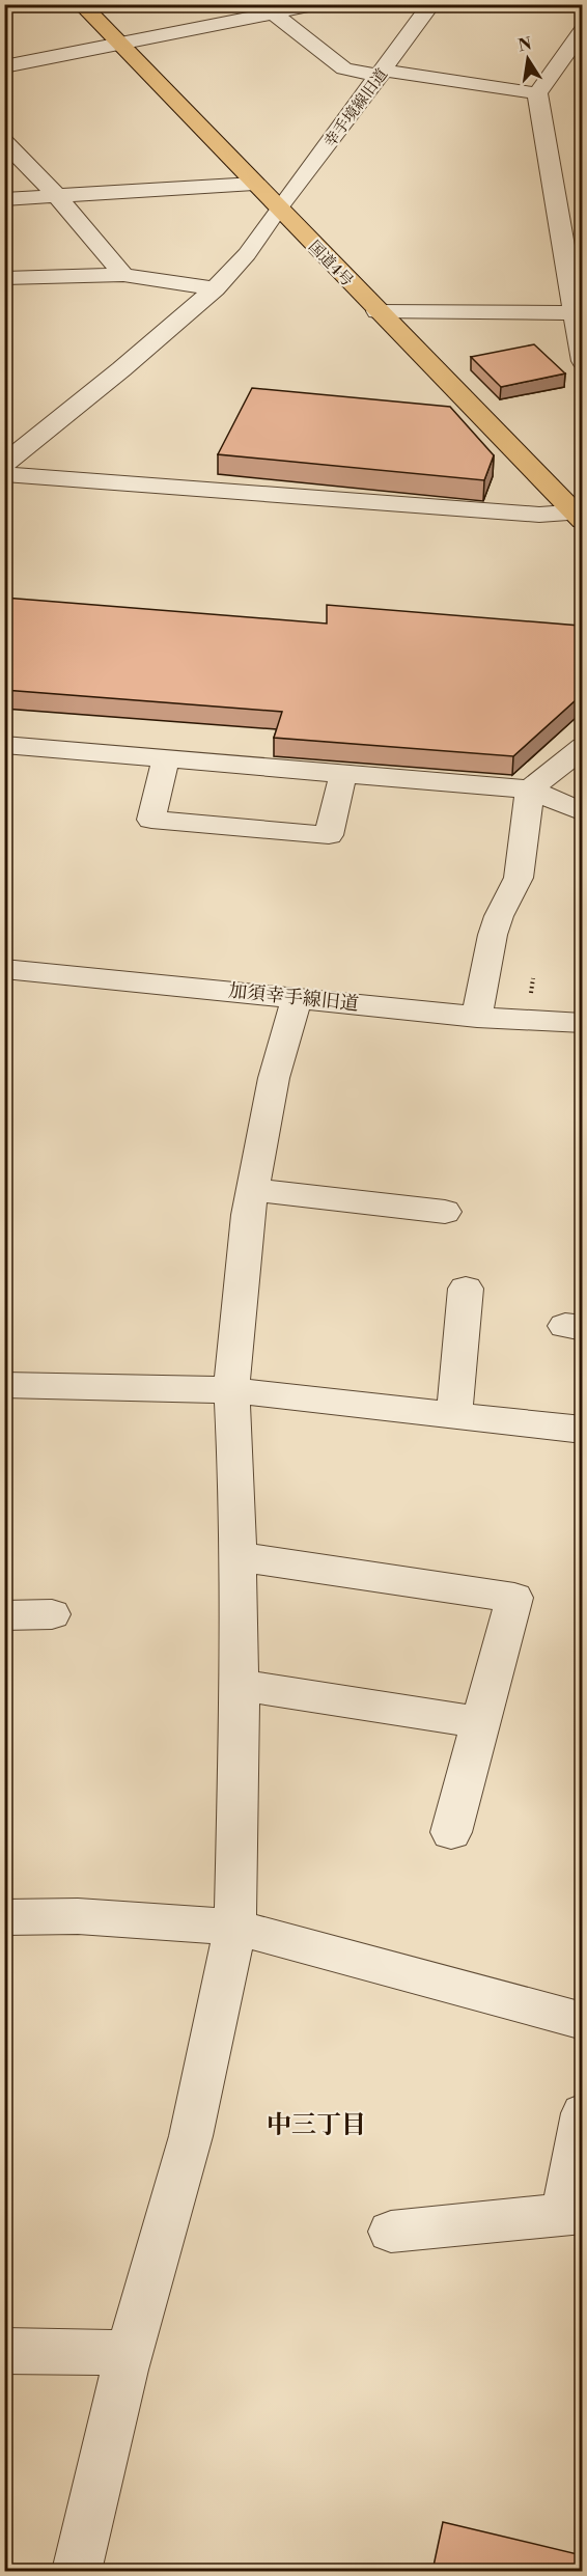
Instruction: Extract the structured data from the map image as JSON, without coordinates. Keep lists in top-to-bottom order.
{
  "streets": {
    "highway": ["国道4号"],
    "street": ["幸手境線旧道", "加須幸手線旧道"]
  },
  "crossings": [
    ["幸手境線旧道", "国道4号"]
  ],
  "districts": ["中三丁目"],
  "north": "top"
}
